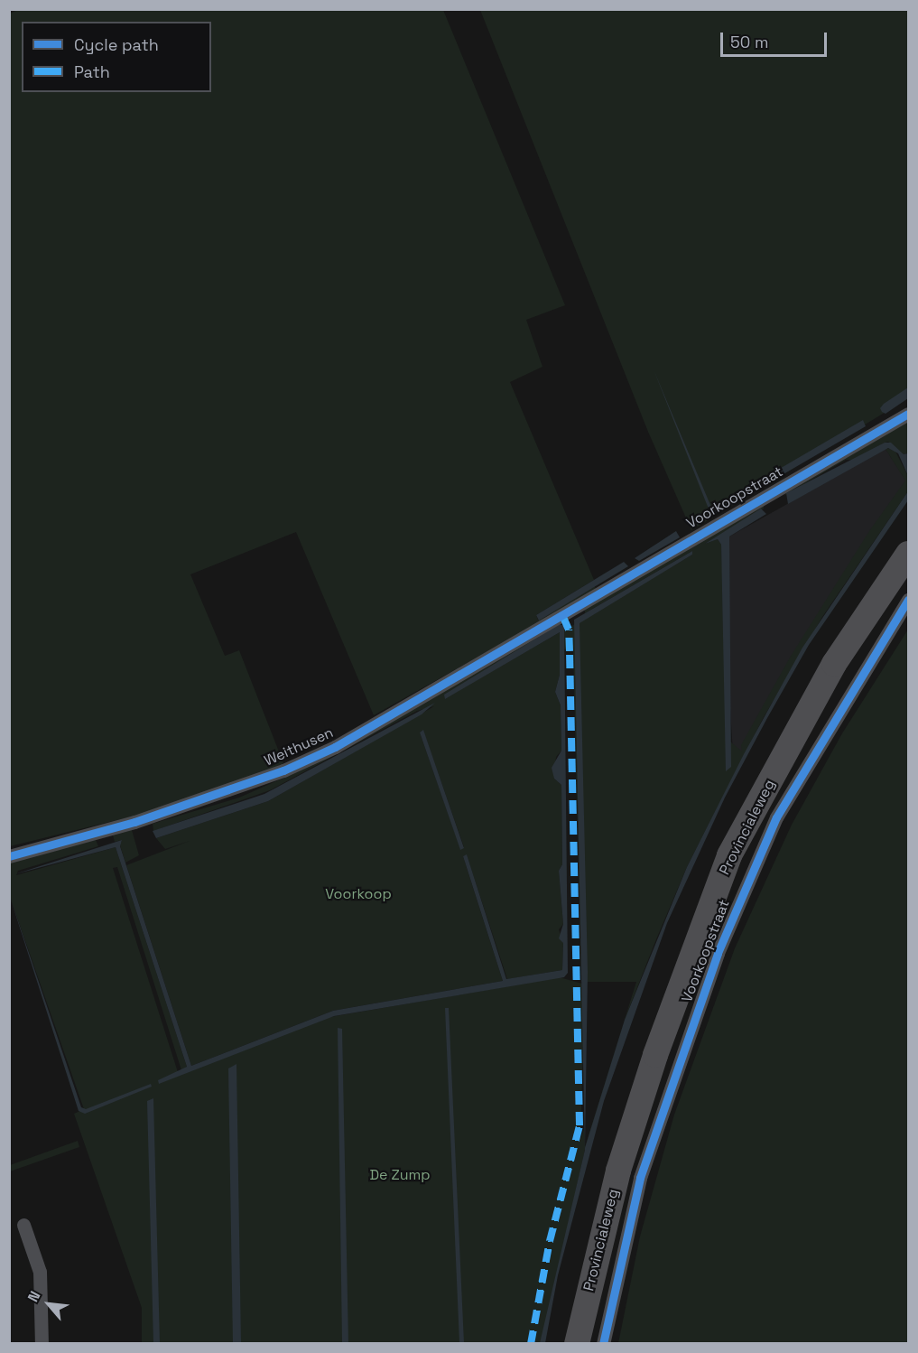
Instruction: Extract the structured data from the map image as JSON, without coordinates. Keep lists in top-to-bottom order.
{
  "streets": {
    "highway": ["Provincialeweg"],
    "street": ["Voorkoopstraat", "Weithusen"]
  },
  "crossings": [
    ["Voorkoopstraat", "Weithusen"]
  ],
  "parks": ["Voorkoop", "De Zump"],
  "legend": ["Cycle path", "Path"],
  "scale_bar": "50 m",
  "north": "top left"
}
